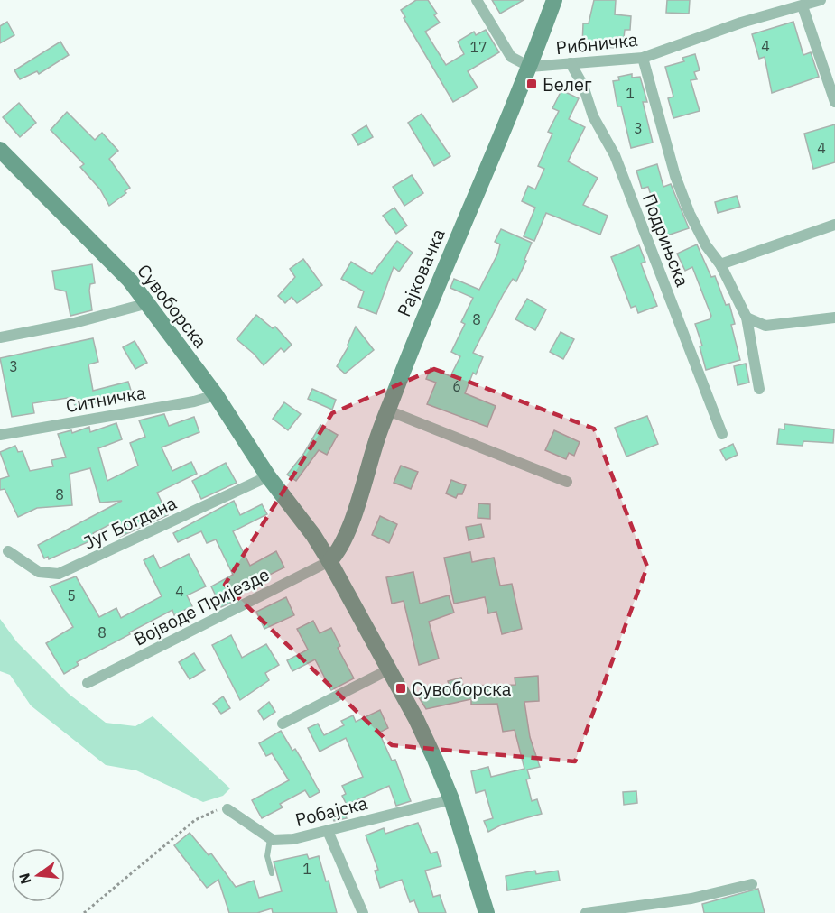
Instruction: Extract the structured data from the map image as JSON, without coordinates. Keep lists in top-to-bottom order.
{
  "streets": {
    "main road": ["Рајковачка", "Сувоборска"],
    "street": [
      "Рибничка",
      "Подрињска",
      "Ситничка",
      "Југ Богдана",
      "Војводе Пријезде",
      "Робајска"
    ]
  },
  "crossings": [
    ["Рибничка", "Подрињска"],
    ["Рибничка", "Рајковачка"],
    ["Рајковачка", "Сувоборска"],
    ["Рајковачка", "Војводе Пријезде"],
    ["Сувоборска", "Ситничка"],
    ["Сувоборска", "Југ Богдана"],
    ["Сувоборска", "Војводе Пријезде"],
    ["Сувоборска", "Робајска"]
  ],
  "places": {
    "transit": ["Белег", "Сувоборска"]
  },
  "house_numbers": [
    "4",
    "17",
    "1",
    "3",
    "4",
    "8",
    "3",
    "6",
    "8",
    "4",
    "5",
    "8",
    "1"
  ],
  "north": "left"
}
